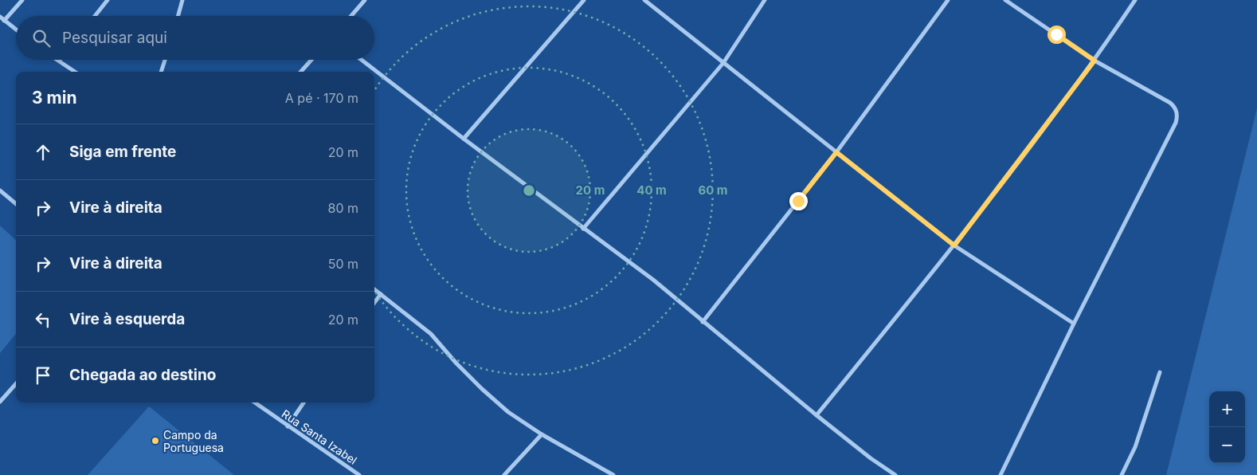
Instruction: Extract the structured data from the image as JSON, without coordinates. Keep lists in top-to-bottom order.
{
  "streets": {
    "street": ["Rua Santa Izabel"]
  },
  "places": ["Campo da Portuguesa"],
  "page": {
    "search": "Pesquisar aqui",
    "heading": ["3 min", "A pé · 170 m"],
    "list": [
      ["Siga em frente", "20 m"],
      ["Vire à direita", "80 m"],
      ["Vire à direita", "50 m"],
      ["Vire à esquerda", "20 m"],
      "Chegada ao destino"
    ],
    "map_buttons": ["+", "−"]
  },
  "rings": ["20 m", "40 m", "60 m"]
}
